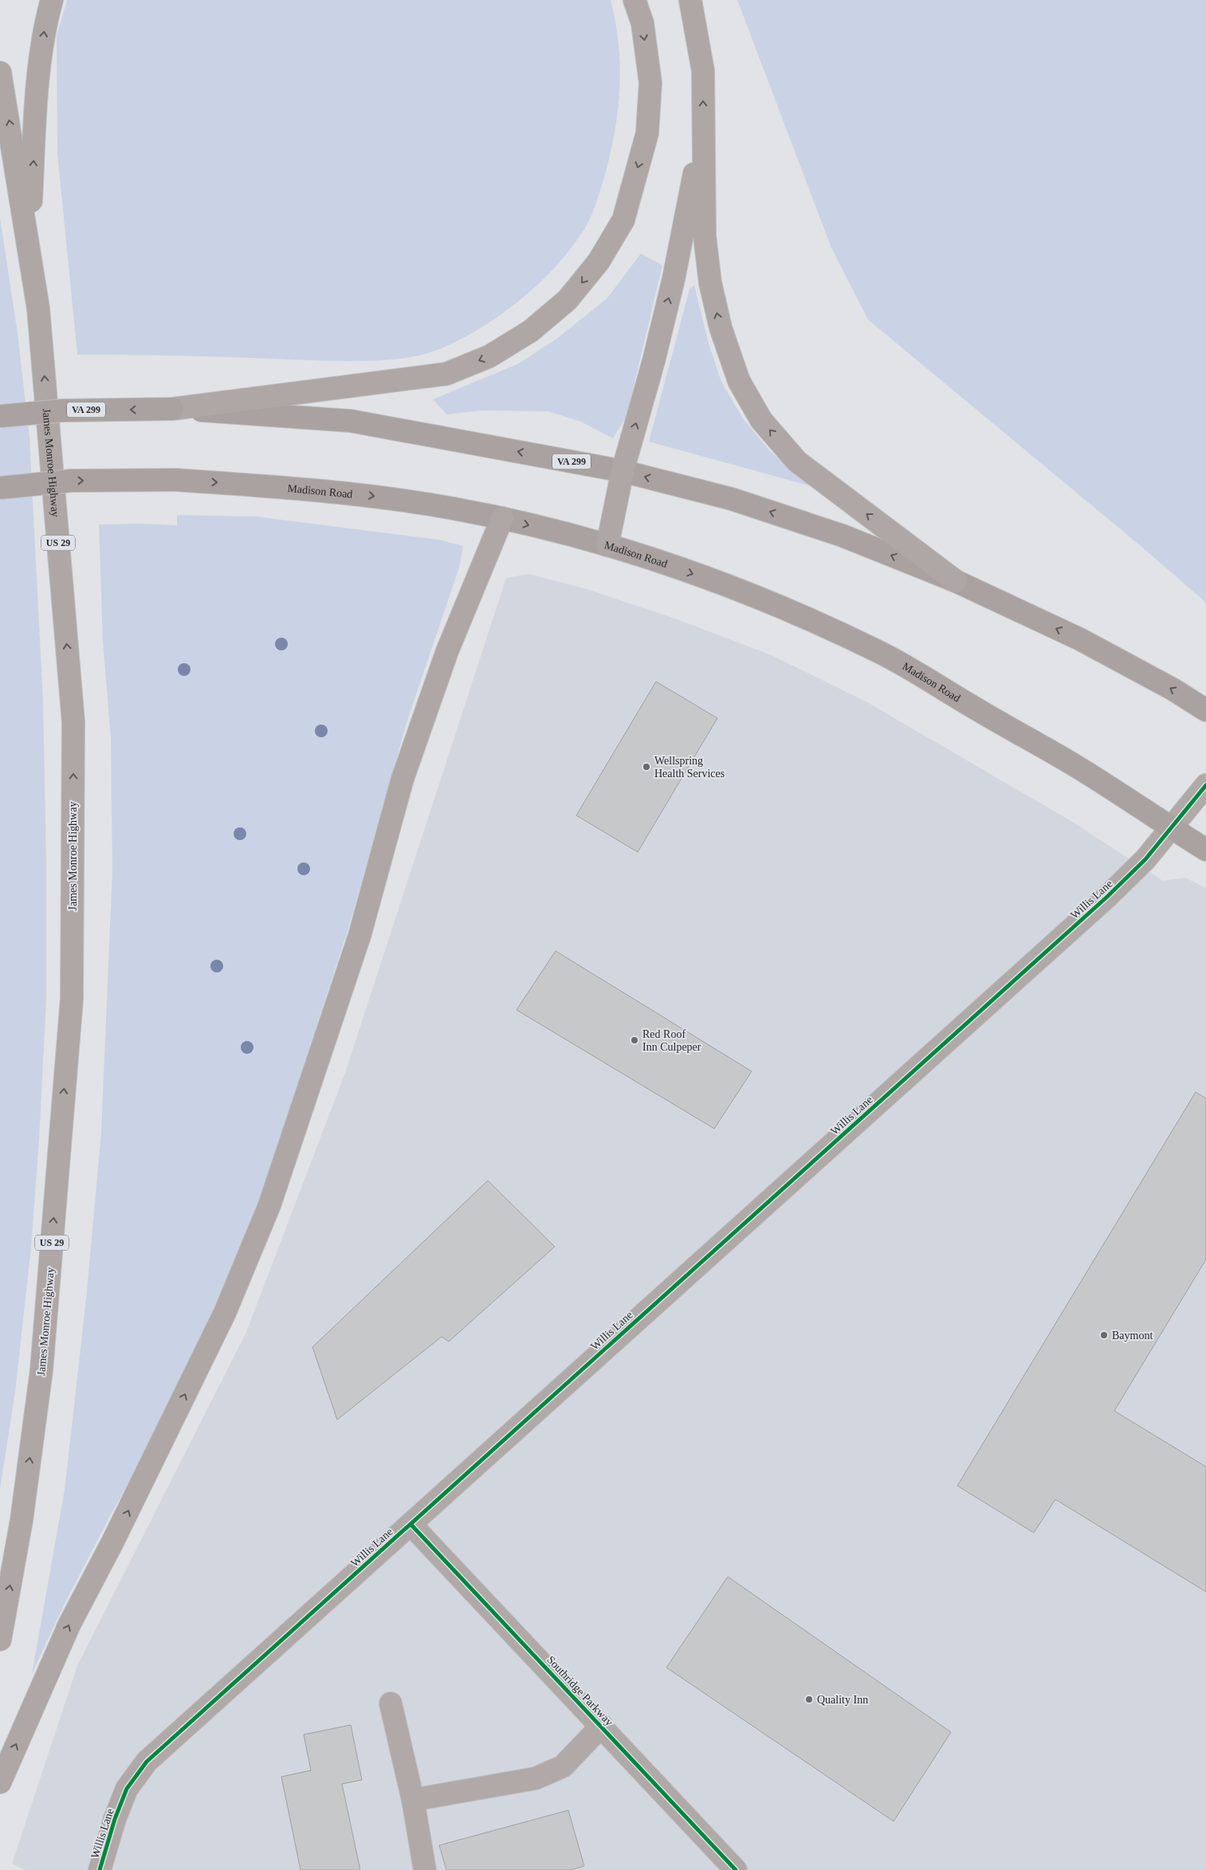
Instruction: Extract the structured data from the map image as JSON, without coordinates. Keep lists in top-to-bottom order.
{
  "streets": {
    "highway": ["James Monroe Highway", "US 29"],
    "main road": ["VA 299", "Madison Road"],
    "street": ["Willis Lane", "Southridge Parkway"]
  },
  "crossings": [
    ["Madison Road", "Willis Lane"],
    ["Willis Lane", "Southridge Parkway"]
  ],
  "places": [
    "Wellspring Health Services",
    "Red Roof Inn Culpeper",
    "Baymont",
    "Quality Inn"
  ]
}
